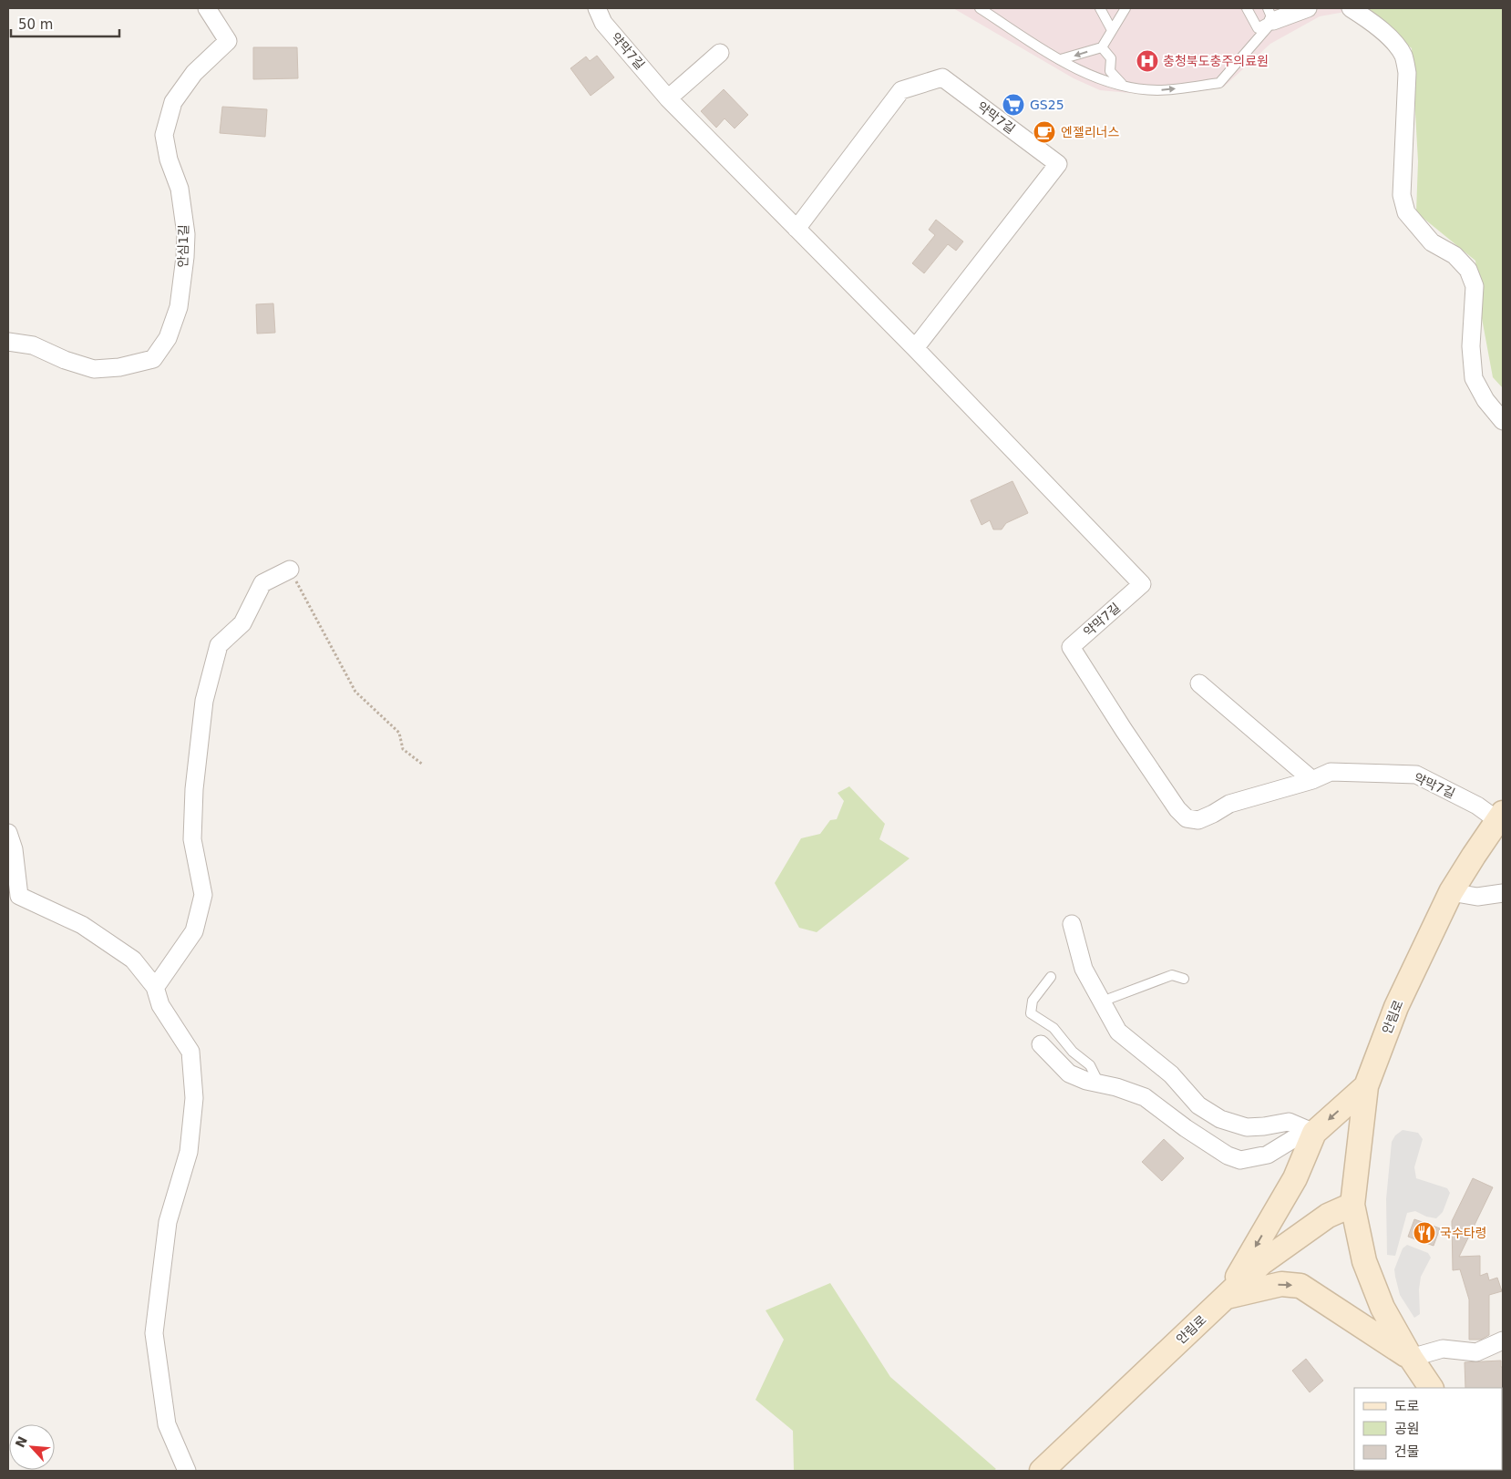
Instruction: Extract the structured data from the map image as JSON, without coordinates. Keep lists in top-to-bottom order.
{
  "streets": {
    "street": ["약막7길", "안심1길", "안림로"]
  },
  "crossings": [
    ["약막7길", "안림로"]
  ],
  "places": {
    "hospital": ["충청북도충주의료원"],
    "supermarket": ["GS25"],
    "cafe": ["엔젤리너스"],
    "restaurant": ["국수타령"]
  },
  "legend": ["도로", "공원", "건물"],
  "scale_bar": "50 m",
  "north": "top left"
}
